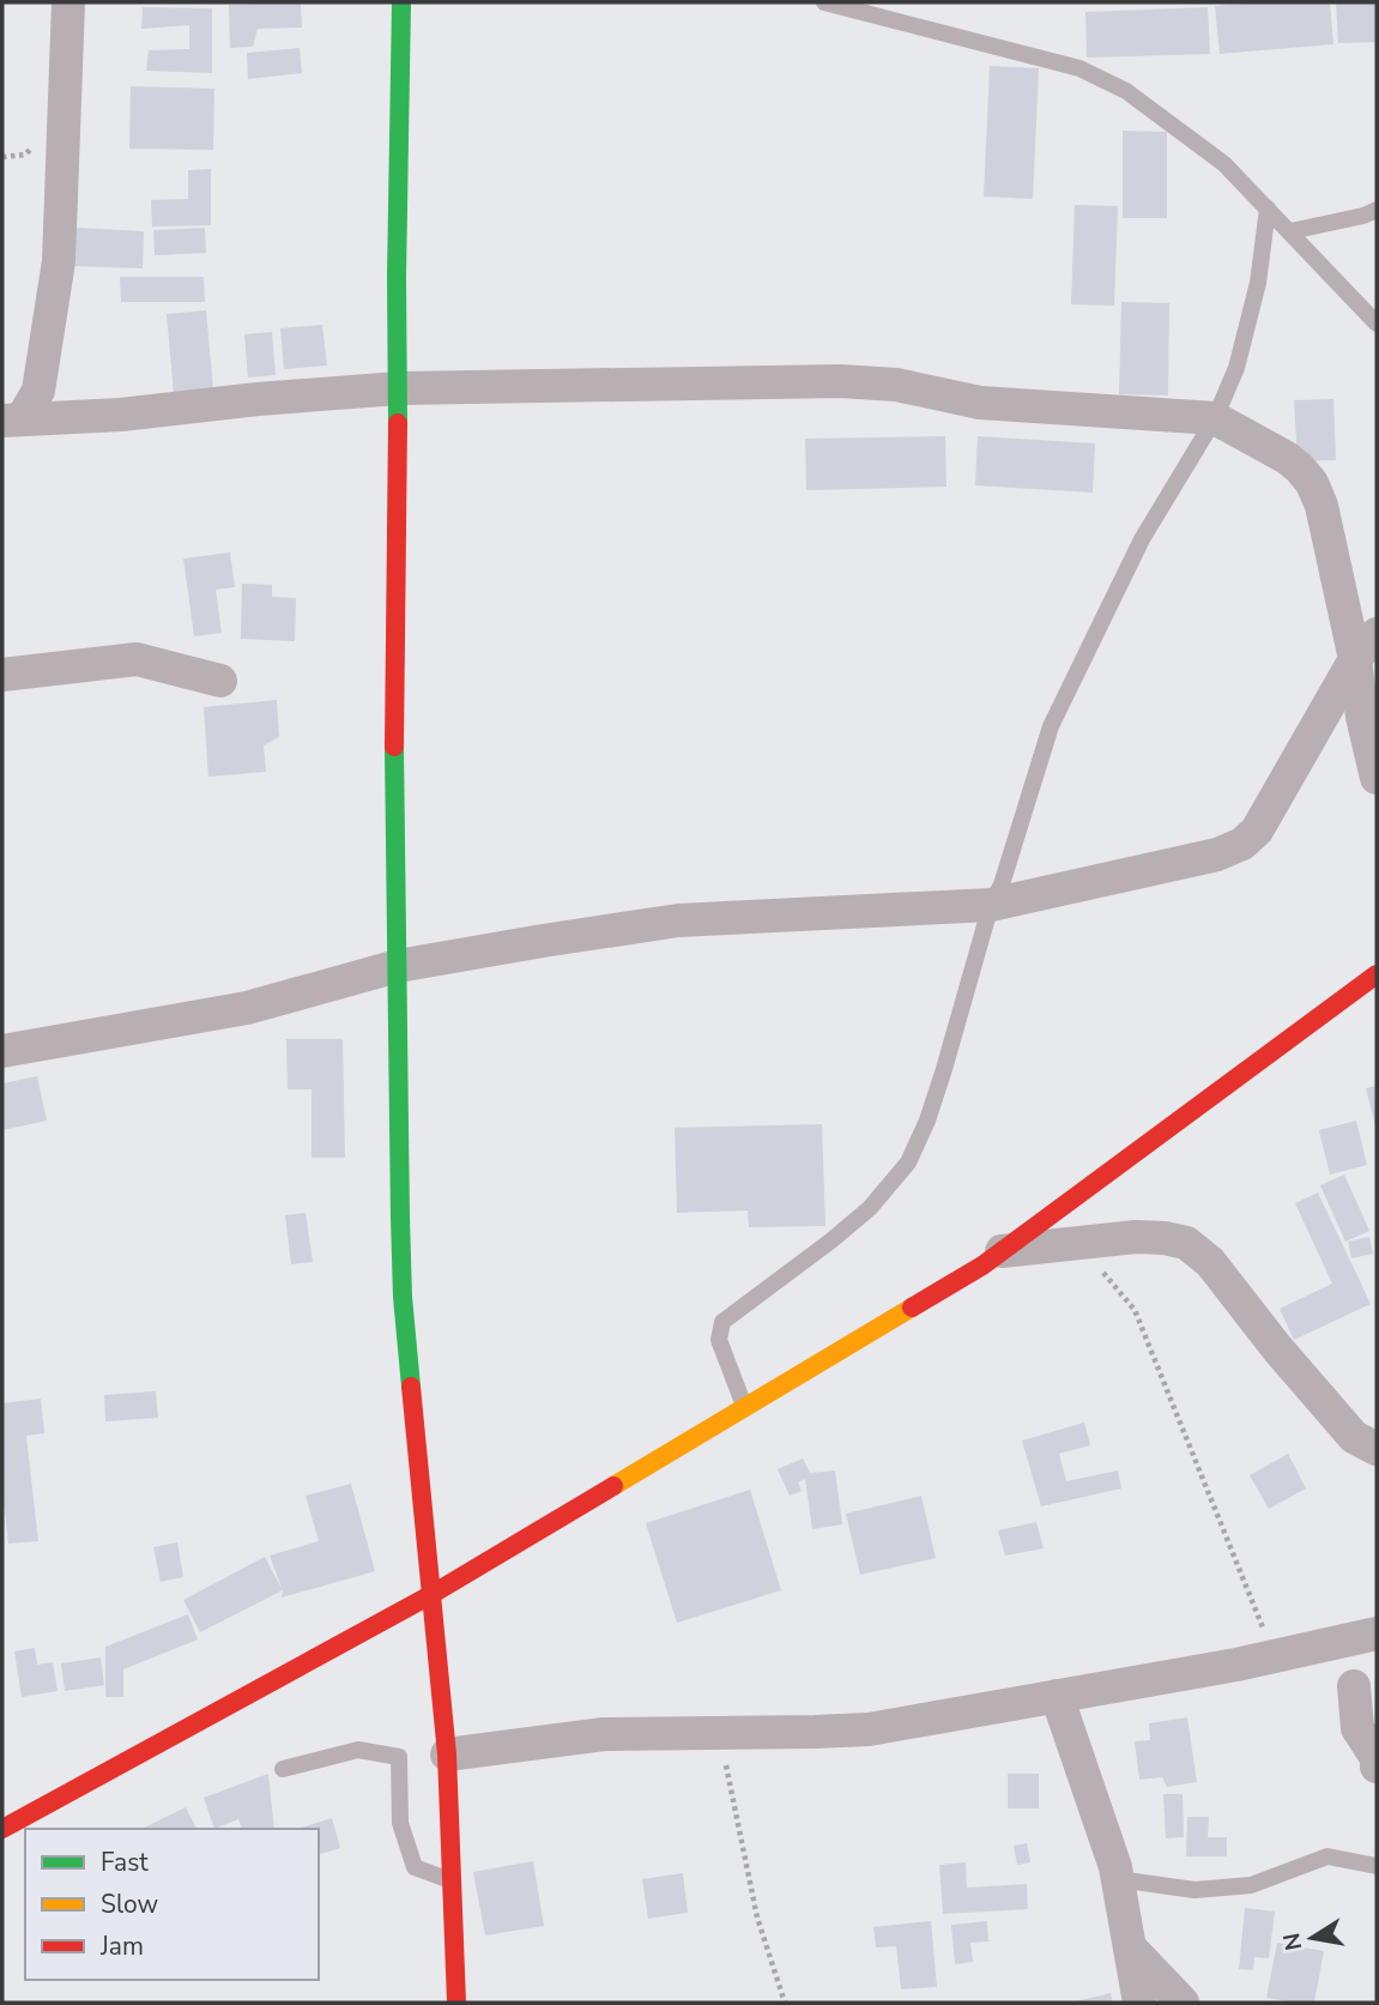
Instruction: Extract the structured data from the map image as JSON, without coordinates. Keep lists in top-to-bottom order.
{
  "legend": ["Fast", "Slow", "Jam"],
  "north": "left"
}
